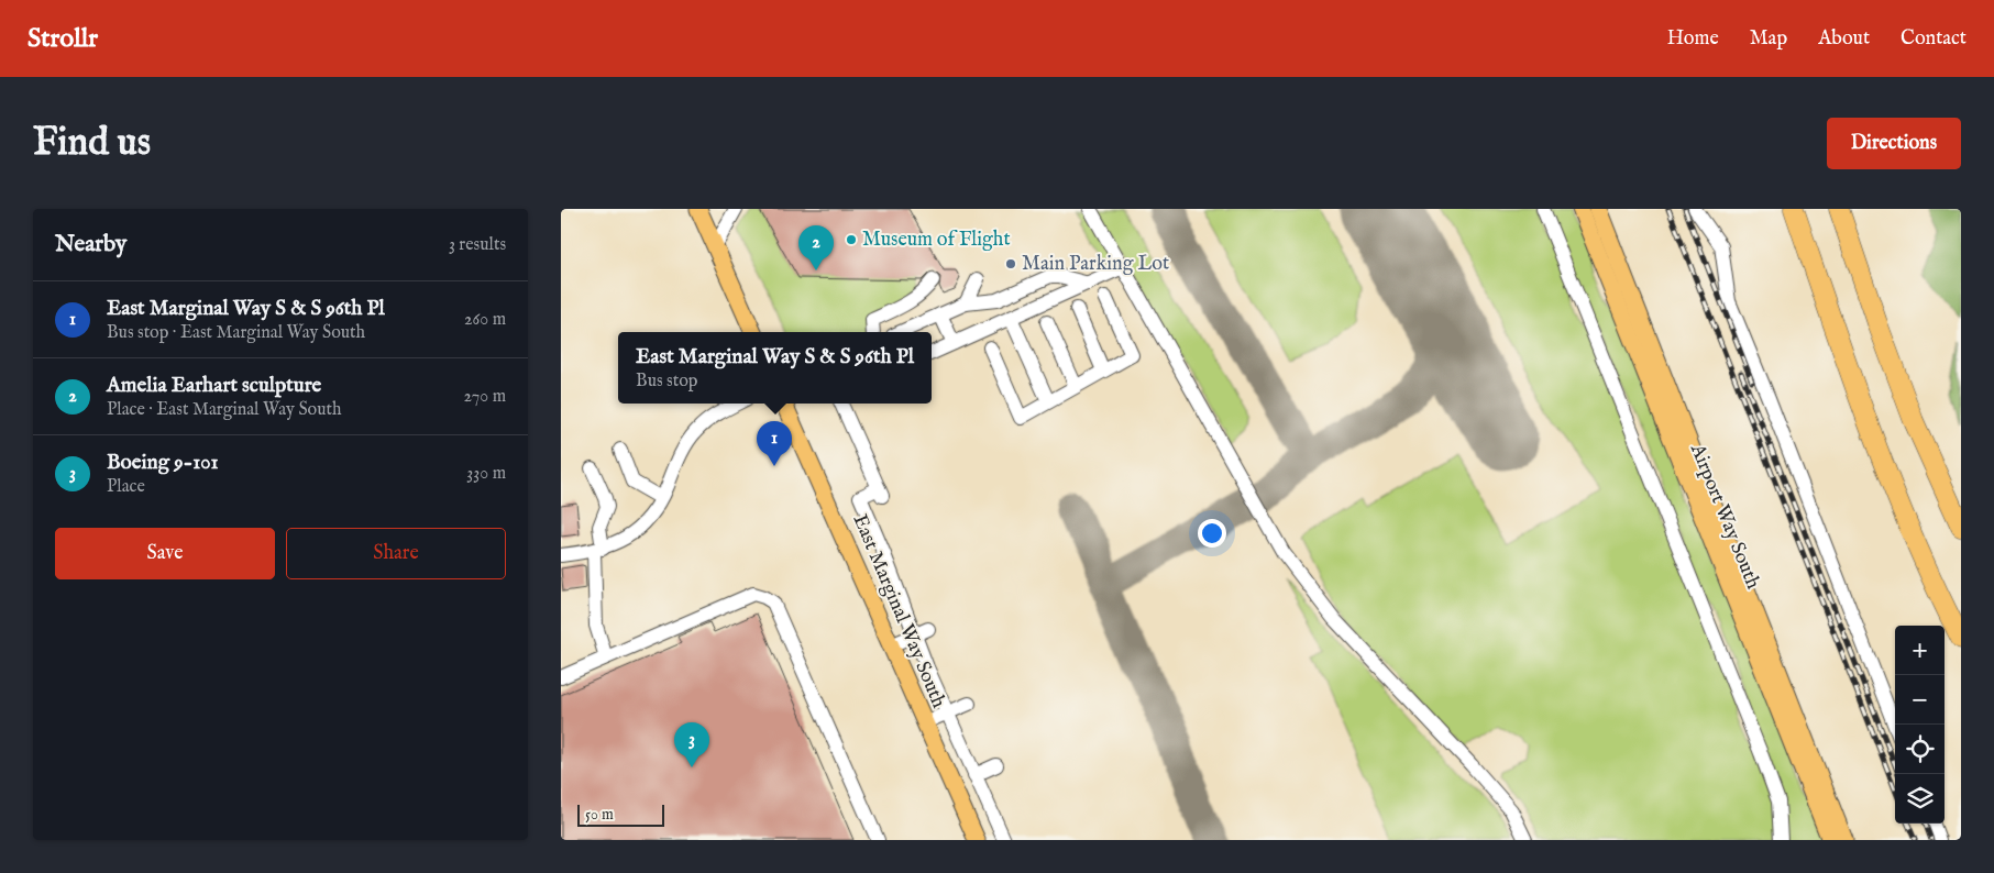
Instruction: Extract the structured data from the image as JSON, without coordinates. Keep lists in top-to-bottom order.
{
  "streets": {
    "main road": ["Airport Way South", "East Marginal Way South"]
  },
  "places": ["Museum of Flight", "Main Parking Lot"],
  "scale_bar": "50 m",
  "page": {
    "header": "Strollr",
    "nav": [
      "Home",
      "Map",
      "About",
      "Contact"
    ],
    "buttons": [
      "Directions",
      ["Save", "Share"]
    ],
    "title": "Find us",
    "heading": ["Nearby", "3 results"],
    "pins": ["2", "1", "3"],
    "list": [
      {
        "mark": "1",
        "name": "East Marginal Way S & S 96th Pl",
        "note": "Bus stop · East Marginal Way South",
        "value": "260 m"
      },
      {
        "mark": "2",
        "name": "Amelia Earhart sculpture",
        "note": "Place · East Marginal Way South",
        "value": "270 m"
      },
      {
        "mark": "3",
        "name": "Boeing 9-101",
        "note": "Place",
        "value": "330 m"
      }
    ],
    "popup": ["East Marginal Way S & S 96th Pl", "Bus stop"],
    "map_buttons": ["+", "−"],
    "scale": "50 m"
  }
}
